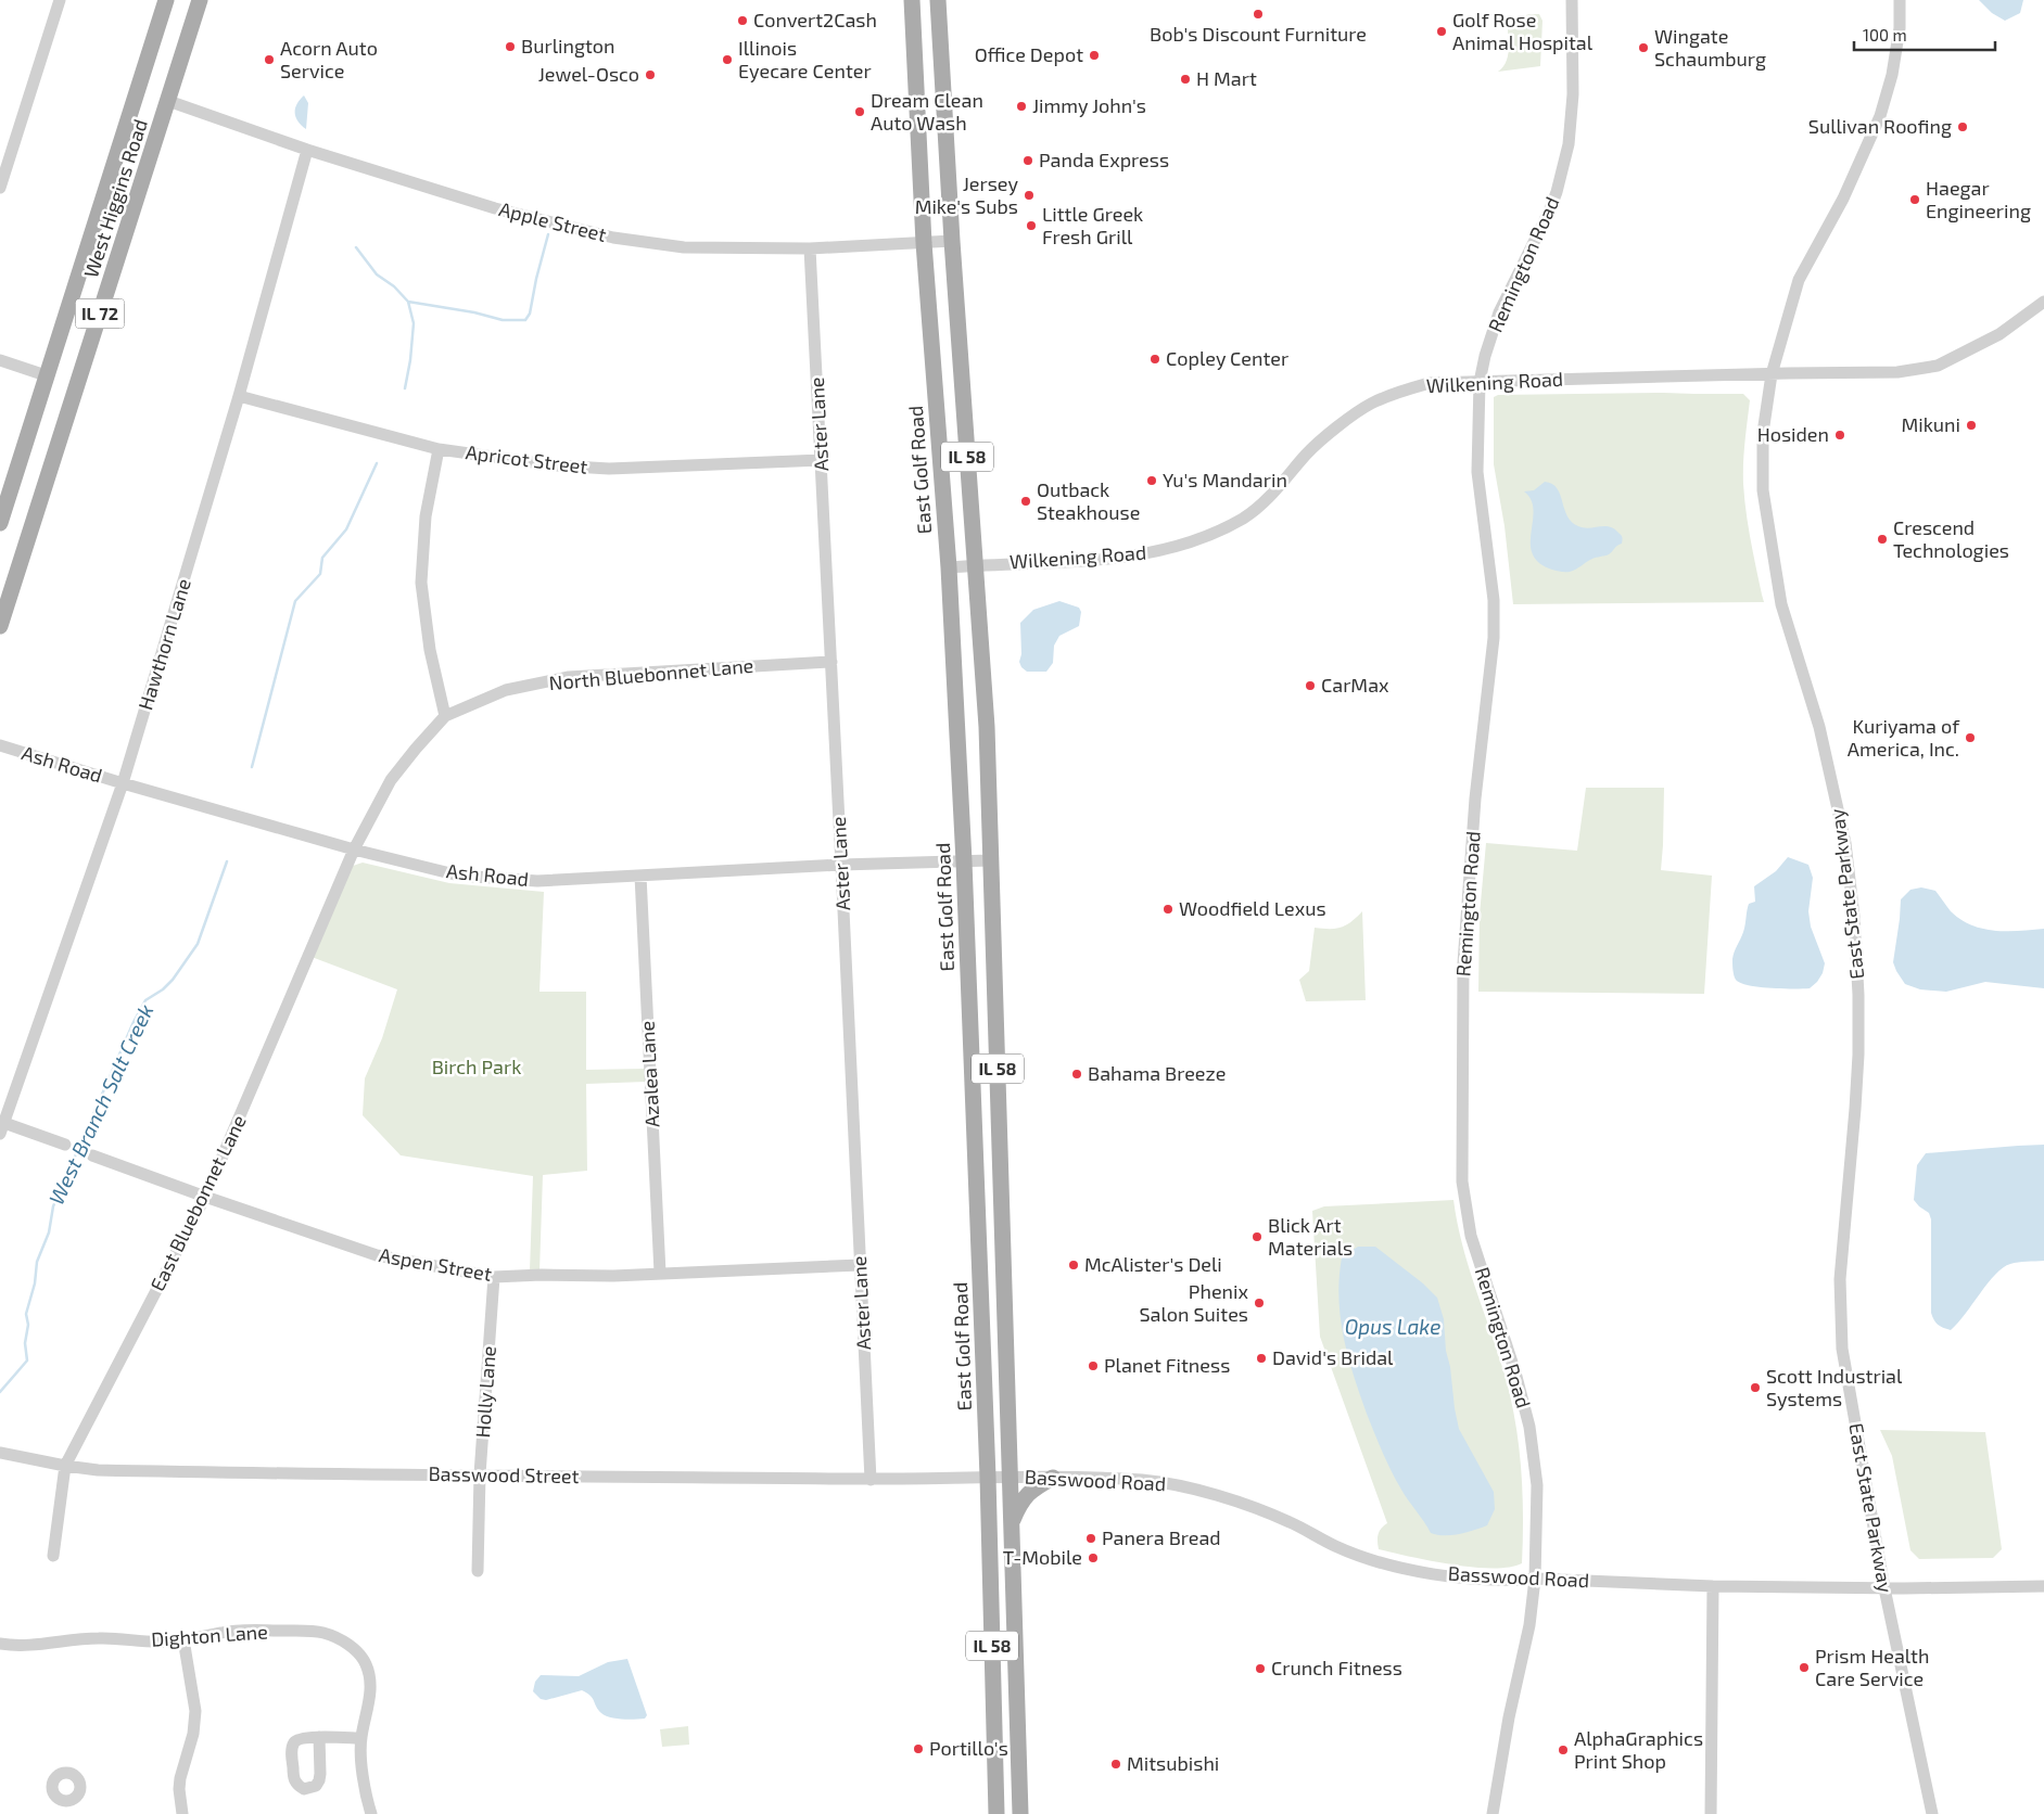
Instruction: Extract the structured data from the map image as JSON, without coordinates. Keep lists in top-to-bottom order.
{
  "streets": {
    "main road": [
      "West Higgins Road",
      "IL 72",
      "IL 58",
      "East Golf Road"
    ],
    "street": [
      "Apple Street",
      "Remington Road",
      "Wilkening Road",
      "Aster Lane",
      "Apricot Street",
      "Hawthorn Lane",
      "North Bluebonnet Lane",
      "Ash Road",
      "East State Parkway",
      "Azalea Lane",
      "East Bluebonnet Lane",
      "Aspen Street",
      "Holly Lane",
      "Basswood Street",
      "Basswood Road",
      "Dighton Lane"
    ]
  },
  "crossings": [
    ["West Higgins Road", "Apple Street"],
    ["Apple Street", "Aster Lane"],
    ["Apple Street", "IL 58"],
    ["Apple Street", "East Golf Road"],
    ["Apple Street", "Hawthorn Lane"],
    ["Remington Road", "Wilkening Road"],
    ["Remington Road", "Basswood Road"],
    ["Wilkening Road", "IL 58"],
    ["Wilkening Road", "East Golf Road"],
    ["Wilkening Road", "East State Parkway"],
    ["Aster Lane", "Apricot Street"],
    ["Aster Lane", "North Bluebonnet Lane"],
    ["Aster Lane", "Ash Road"],
    ["Aster Lane", "Aspen Street"],
    ["Aster Lane", "Basswood Street"],
    ["IL 58", "Ash Road"],
    ["IL 58", "Basswood Street"],
    ["IL 58", "Basswood Road"],
    ["Apricot Street", "Hawthorn Lane"],
    ["East Golf Road", "Ash Road"],
    ["East Golf Road", "Basswood Street"],
    ["Hawthorn Lane", "Ash Road"],
    ["North Bluebonnet Lane", "Ash Road"],
    ["North Bluebonnet Lane", "East Bluebonnet Lane"],
    ["Ash Road", "Azalea Lane"],
    ["Ash Road", "East Bluebonnet Lane"],
    ["East State Parkway", "Basswood Road"],
    ["Azalea Lane", "Aspen Street"],
    ["East Bluebonnet Lane", "Aspen Street"],
    ["East Bluebonnet Lane", "Basswood Street"],
    ["Aspen Street", "Holly Lane"],
    ["Holly Lane", "Basswood Street"],
    ["Basswood Street", "Basswood Road"]
  ],
  "water": ["West Branch Salt Creek", "Opus Lake"],
  "parks": ["Birch Park"],
  "places": [
    "Bob's Discount Furniture",
    "Convert2Cash",
    "Golf Rose Animal Hospital",
    "Burlington",
    "Wingate Schaumburg",
    "Office Depot",
    "Acorn Auto Service",
    "Illinois Eyecare Center",
    "Jewel-Osco",
    "H Mart",
    "Jimmy John's",
    "Dream Clean Auto Wash",
    "Sullivan Roofing",
    "Panda Express",
    "Jersey Mike's Subs",
    "Haegar Engineering",
    "Little Greek Fresh Grill",
    "Copley Center",
    "Mikuni",
    "Hosiden",
    "Yu's Mandarin",
    "Outback Steakhouse",
    "Crescend Technologies",
    "CarMax",
    "Kuriyama of America, Inc.",
    "Woodfield Lexus",
    "Bahama Breeze",
    "Blick Art Materials",
    "McAlister's Deli",
    "Phenix Salon Suites",
    "David's Bridal",
    "Planet Fitness",
    "Scott Industrial Systems",
    "Panera Bread",
    "T-Mobile",
    "Prism Health Care Service",
    "Crunch Fitness",
    "Portillo's",
    "AlphaGraphics Print Shop",
    "Mitsubishi"
  ],
  "scale_bar": "100 m"
}
